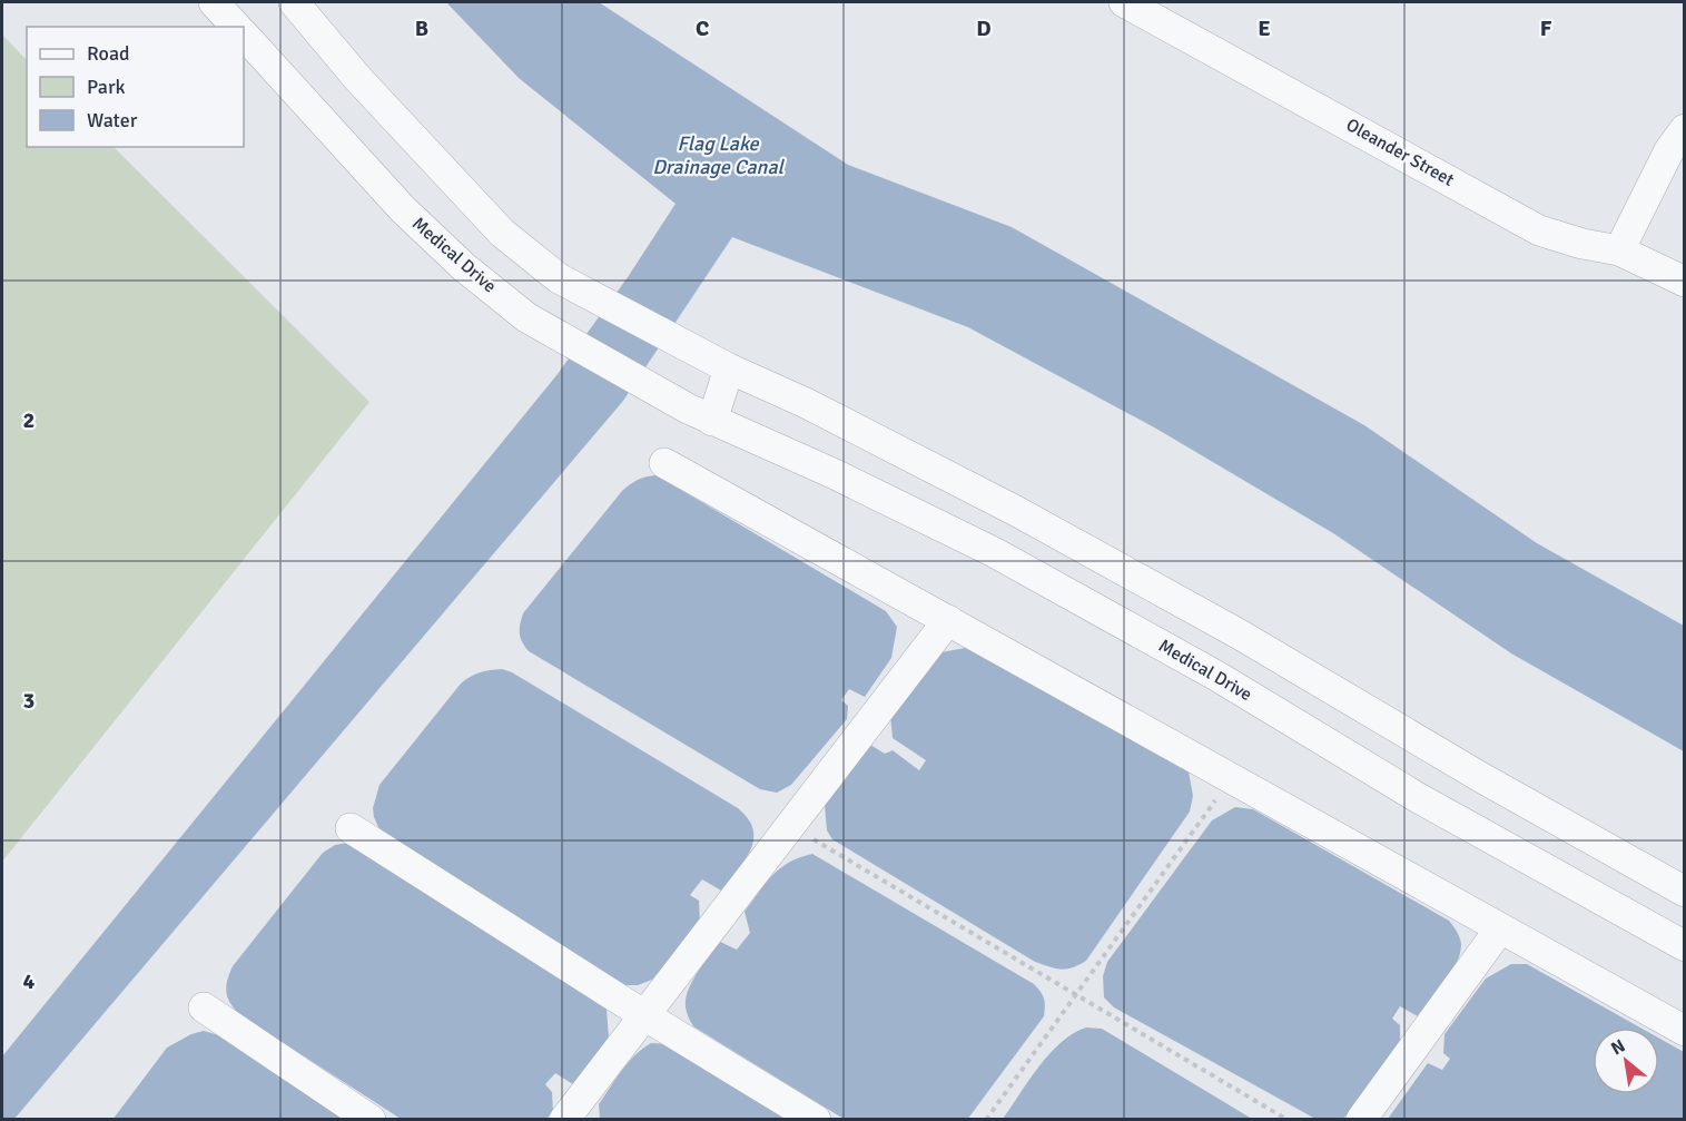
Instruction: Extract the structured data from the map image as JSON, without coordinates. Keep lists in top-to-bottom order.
{
  "streets": {
    "street": ["Oleander Street", "Medical Drive"]
  },
  "water": ["Flag Lake Drainage Canal"],
  "legend": ["Road", "Park", "Water"],
  "north": "top left",
  "grid": {
    "columns": [
      "B",
      "C",
      "D",
      "E",
      "F"
    ],
    "rows": ["2", "3", "4"]
  }
}
